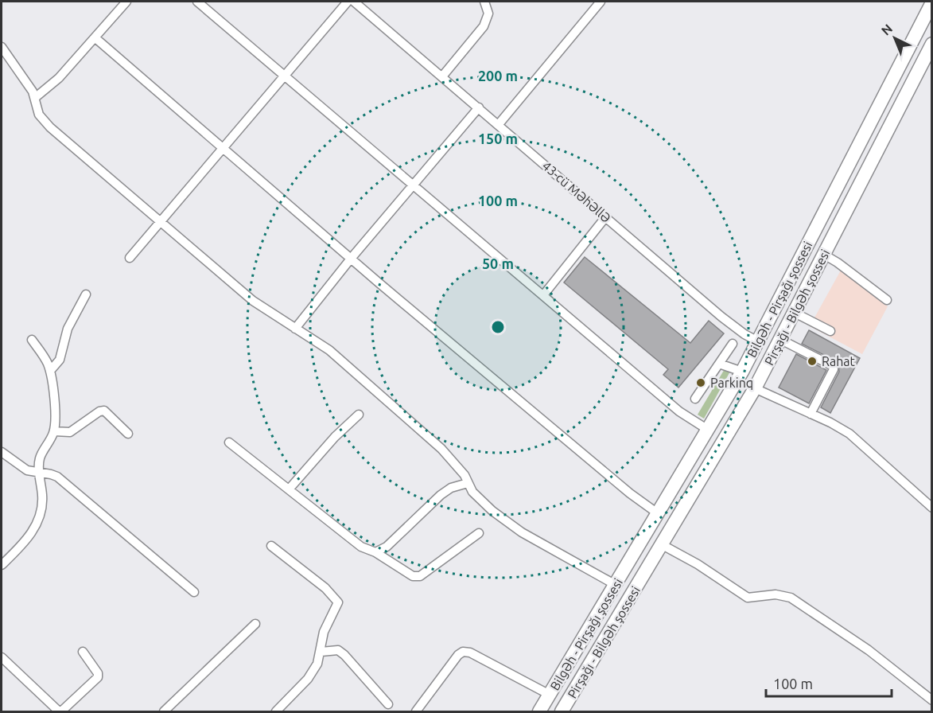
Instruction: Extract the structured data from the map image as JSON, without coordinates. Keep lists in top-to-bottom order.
{
  "streets": {
    "highway": ["Bilgəh - Pirşağı şossesi", "Pirşağı - Bilgəh şossesi"],
    "street": ["43-cü Məhəllə"]
  },
  "crossings": [
    ["43-cü Məhəllə", "Bilgəh - Pirşağı şossesi"]
  ],
  "places": ["Rahat", "Parkinq"],
  "scale_bar": "100 m",
  "north": "top left",
  "rings": [
    "200 m",
    "150 m",
    "100 m",
    "50 m"
  ]
}
